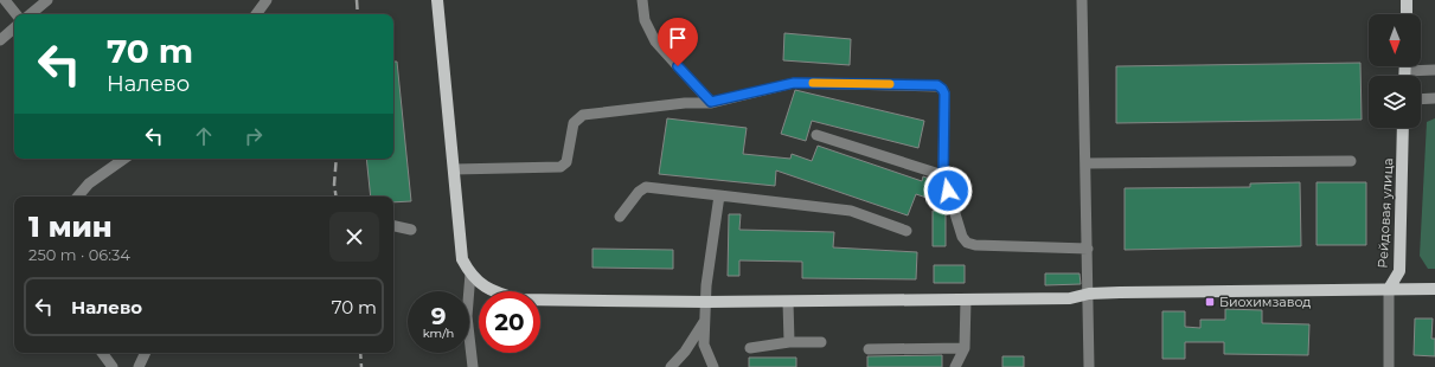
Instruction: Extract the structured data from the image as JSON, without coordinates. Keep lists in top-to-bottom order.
{
  "streets": {
    "main road": ["Рейдовая улица"]
  },
  "places": {
    "transit": ["Биохимзавод"]
  },
  "north": "bottom",
  "page": {
    "turn": ["70 m", "Налево"],
    "heading": ["1 мин", "250 m · 06:34"],
    "list": [
      {
        "name": "Налево",
        "value": "70 m"
      }
    ],
    "speed": "9 km/h",
    "limit": "20"
  }
}
